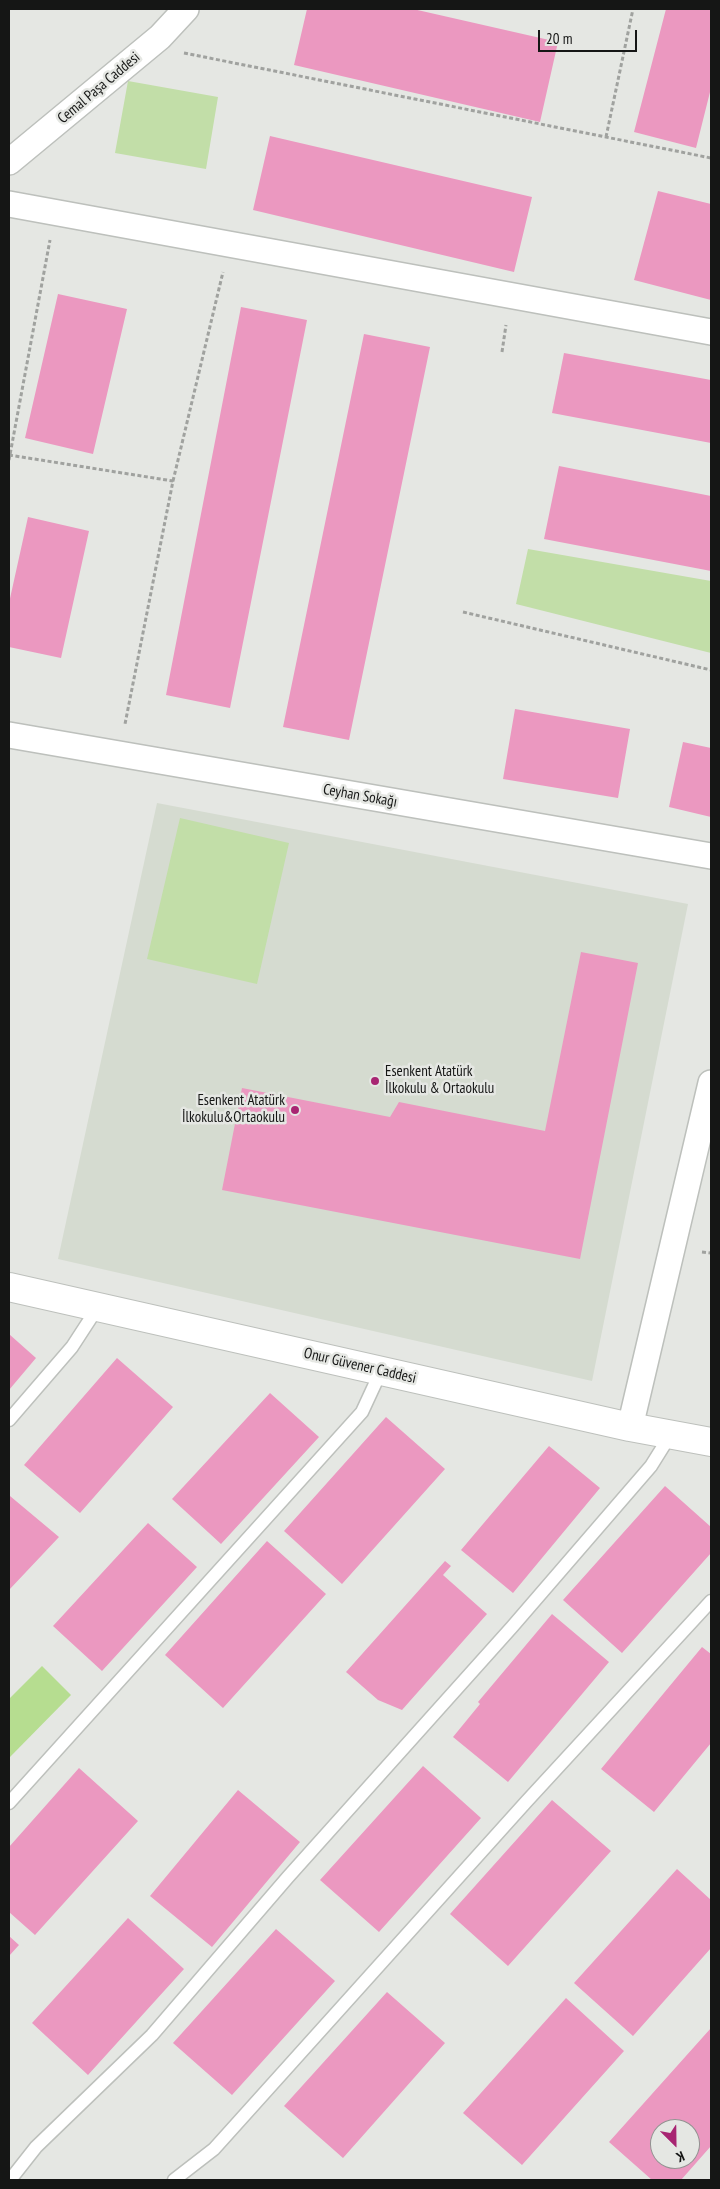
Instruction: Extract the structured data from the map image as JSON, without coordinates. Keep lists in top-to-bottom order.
{
  "streets": {
    "street": ["Cemal Paşa Caddesi", "Ceyhan Sokağı", "Onur Güvener Caddesi"]
  },
  "places": ["Esenkent Atatürk İlkokulu & Ortaokulu", "Esenkent Atatürk İlkokulu&Ortaokulu"],
  "scale_bar": "20 m",
  "north": "bottom right"
}
